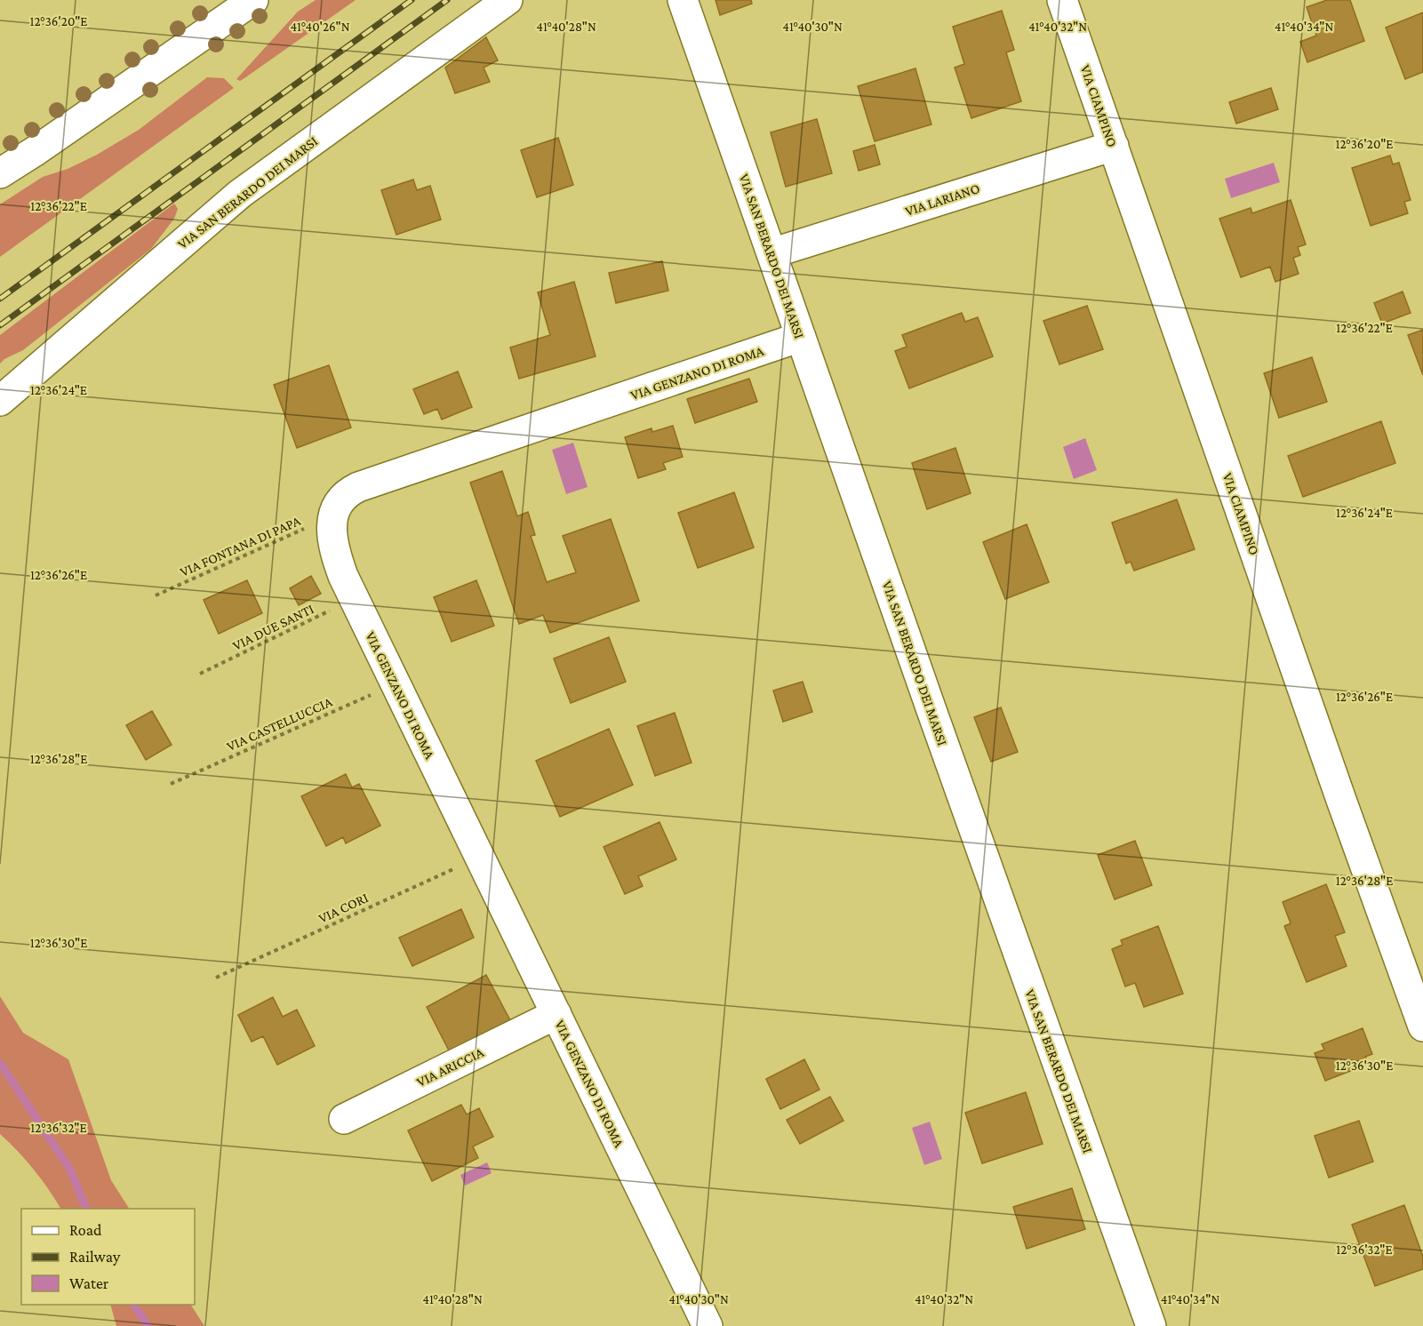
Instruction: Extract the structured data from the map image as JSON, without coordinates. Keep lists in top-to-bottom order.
{
  "streets": {
    "street": [
      "VIA CIAMPINO",
      "VIA SAN BERARDO DEI MARSI",
      "VIA LARIANO",
      "VIA GENZANO DI ROMA",
      "VIA ARICCIA"
    ],
    "path": [
      "VIA FONTANA DI PAPA",
      "VIA DUE SANTI",
      "VIA CASTELLUCCIA",
      "VIA CORI"
    ]
  },
  "crossings": [
    ["VIA CIAMPINO", "VIA LARIANO"],
    ["VIA SAN BERARDO DEI MARSI", "VIA LARIANO"],
    ["VIA SAN BERARDO DEI MARSI", "VIA GENZANO DI ROMA"],
    ["VIA GENZANO DI ROMA", "VIA FONTANA DI PAPA"],
    ["VIA GENZANO DI ROMA", "VIA DUE SANTI"],
    ["VIA GENZANO DI ROMA", "VIA CASTELLUCCIA"],
    ["VIA GENZANO DI ROMA", "VIA CORI"],
    ["VIA GENZANO DI ROMA", "VIA ARICCIA"]
  ],
  "legend": ["Road", "Railway", "Water"],
  "coordinates": [
    "12°36'20\"E",
    "41°40'26\"N",
    "41°40'28\"N",
    "41°40'30\"N",
    "41°40'32\"N",
    "41°40'34\"N",
    "12°36'22\"E",
    "12°36'24\"E",
    "12°36'26\"E",
    "12°36'28\"E",
    "12°36'30\"E",
    "12°36'32\"E"
  ]
}
